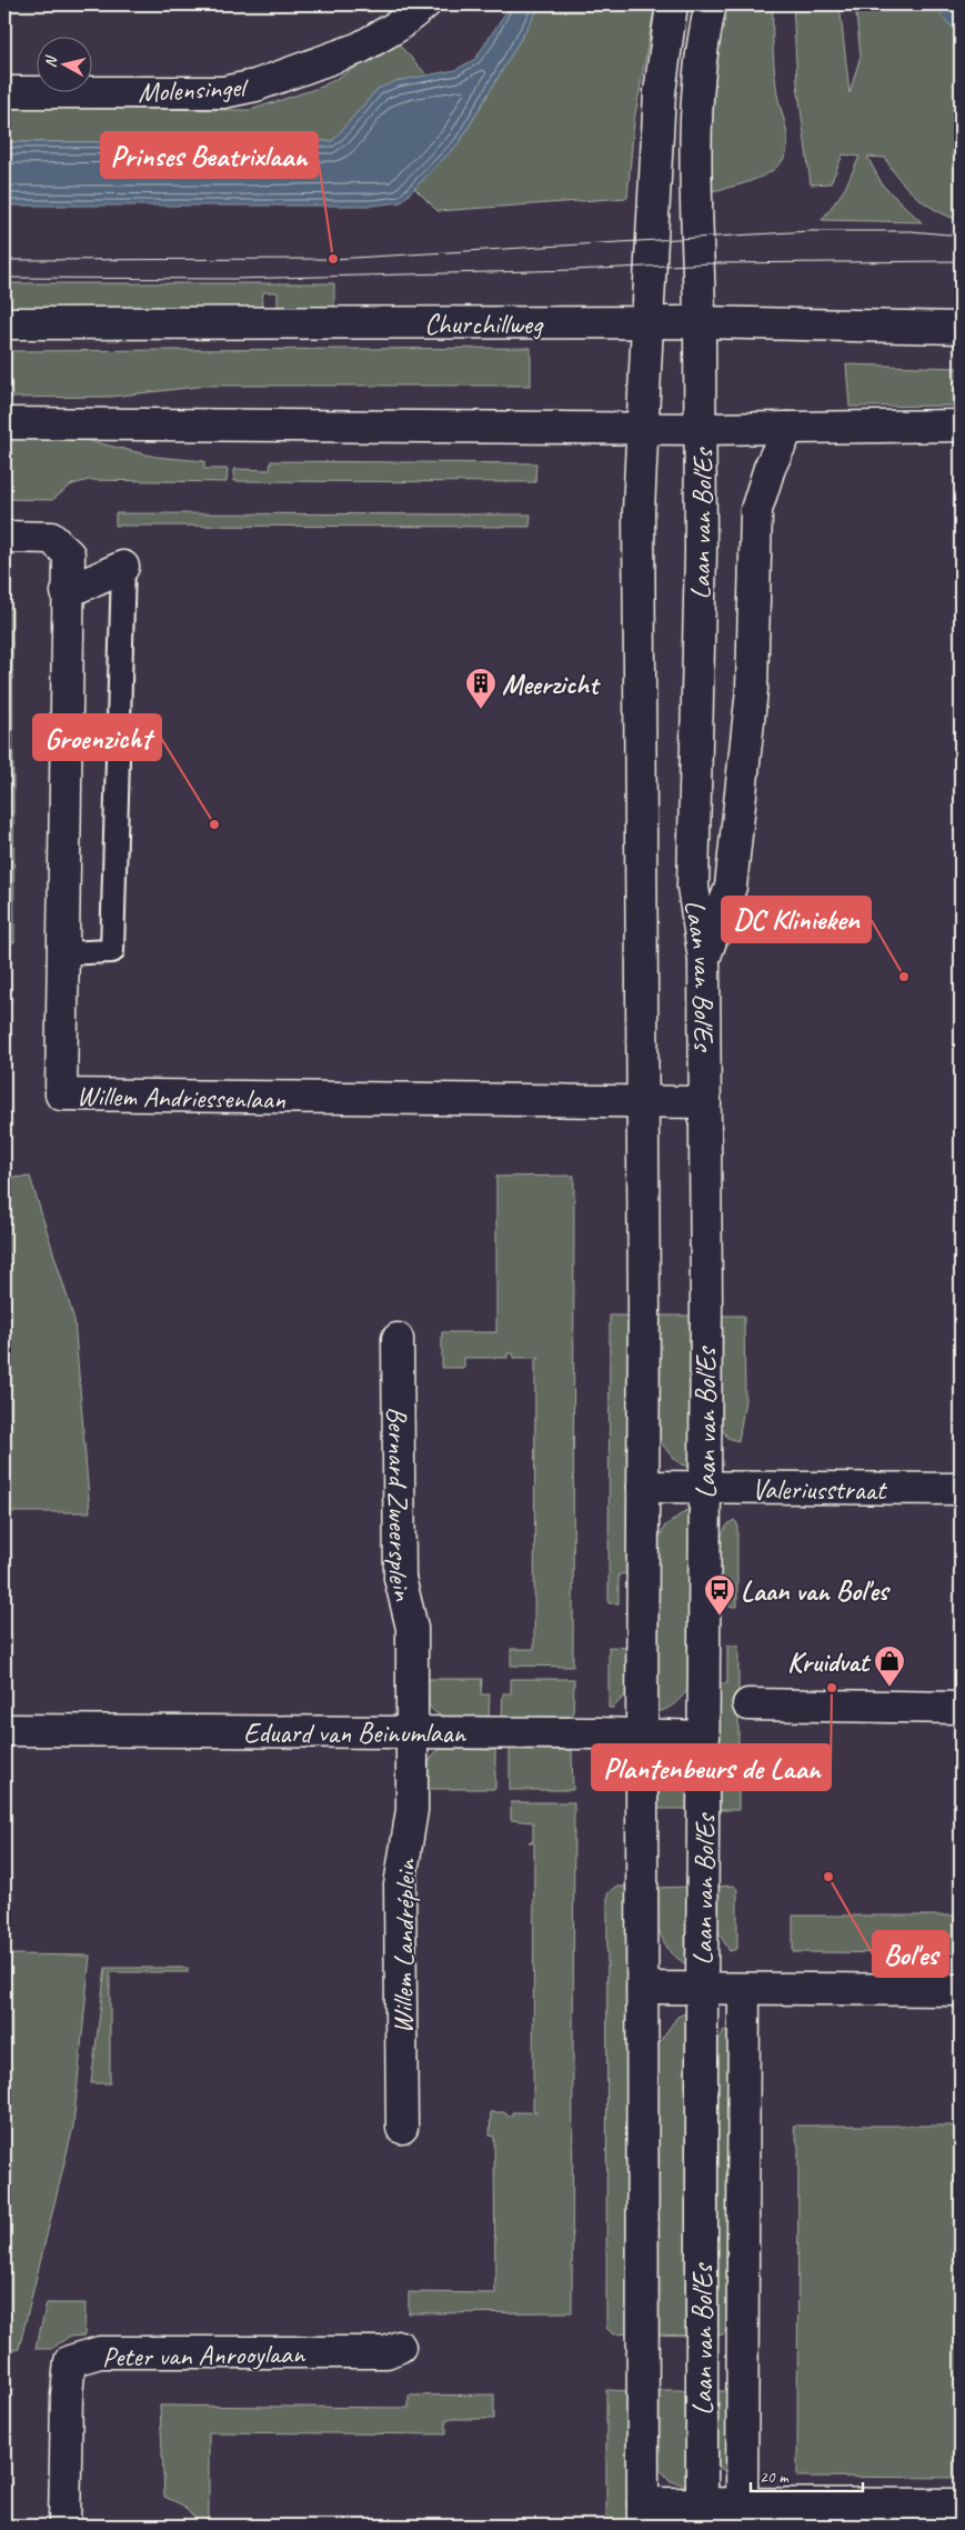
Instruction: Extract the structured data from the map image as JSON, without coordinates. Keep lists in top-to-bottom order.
{
  "streets": {
    "street": [
      "Molensingel",
      "Churchillweg",
      "Laan van Bol'Es",
      "Willem Andriessenlaan",
      "Valeriusstraat",
      "Bernard Zweersplein",
      "Eduard van Beinumlaan",
      "Willem Landréplein",
      "Peter van Anrooylaan"
    ]
  },
  "crossings": [
    ["Churchillweg", "Laan van Bol'Es"],
    ["Laan van Bol'Es", "Willem Andriessenlaan"],
    ["Laan van Bol'Es", "Valeriusstraat"],
    ["Laan van Bol'Es", "Eduard van Beinumlaan"],
    ["Bernard Zweersplein", "Eduard van Beinumlaan"],
    ["Bernard Zweersplein", "Willem Landréplein"],
    ["Eduard van Beinumlaan", "Willem Landréplein"]
  ],
  "places": {
    "other": [
      "Prinses Beatrixlaan",
      "Groenzicht",
      "DC Klinieken",
      "Plantenbeurs de Laan",
      "Bol'es"
    ],
    "building": ["Meerzicht"],
    "bus stop": ["Laan van Bol'es"],
    "shop": ["Kruidvat"]
  },
  "scale_bar": "20 m",
  "north": "left"
}
